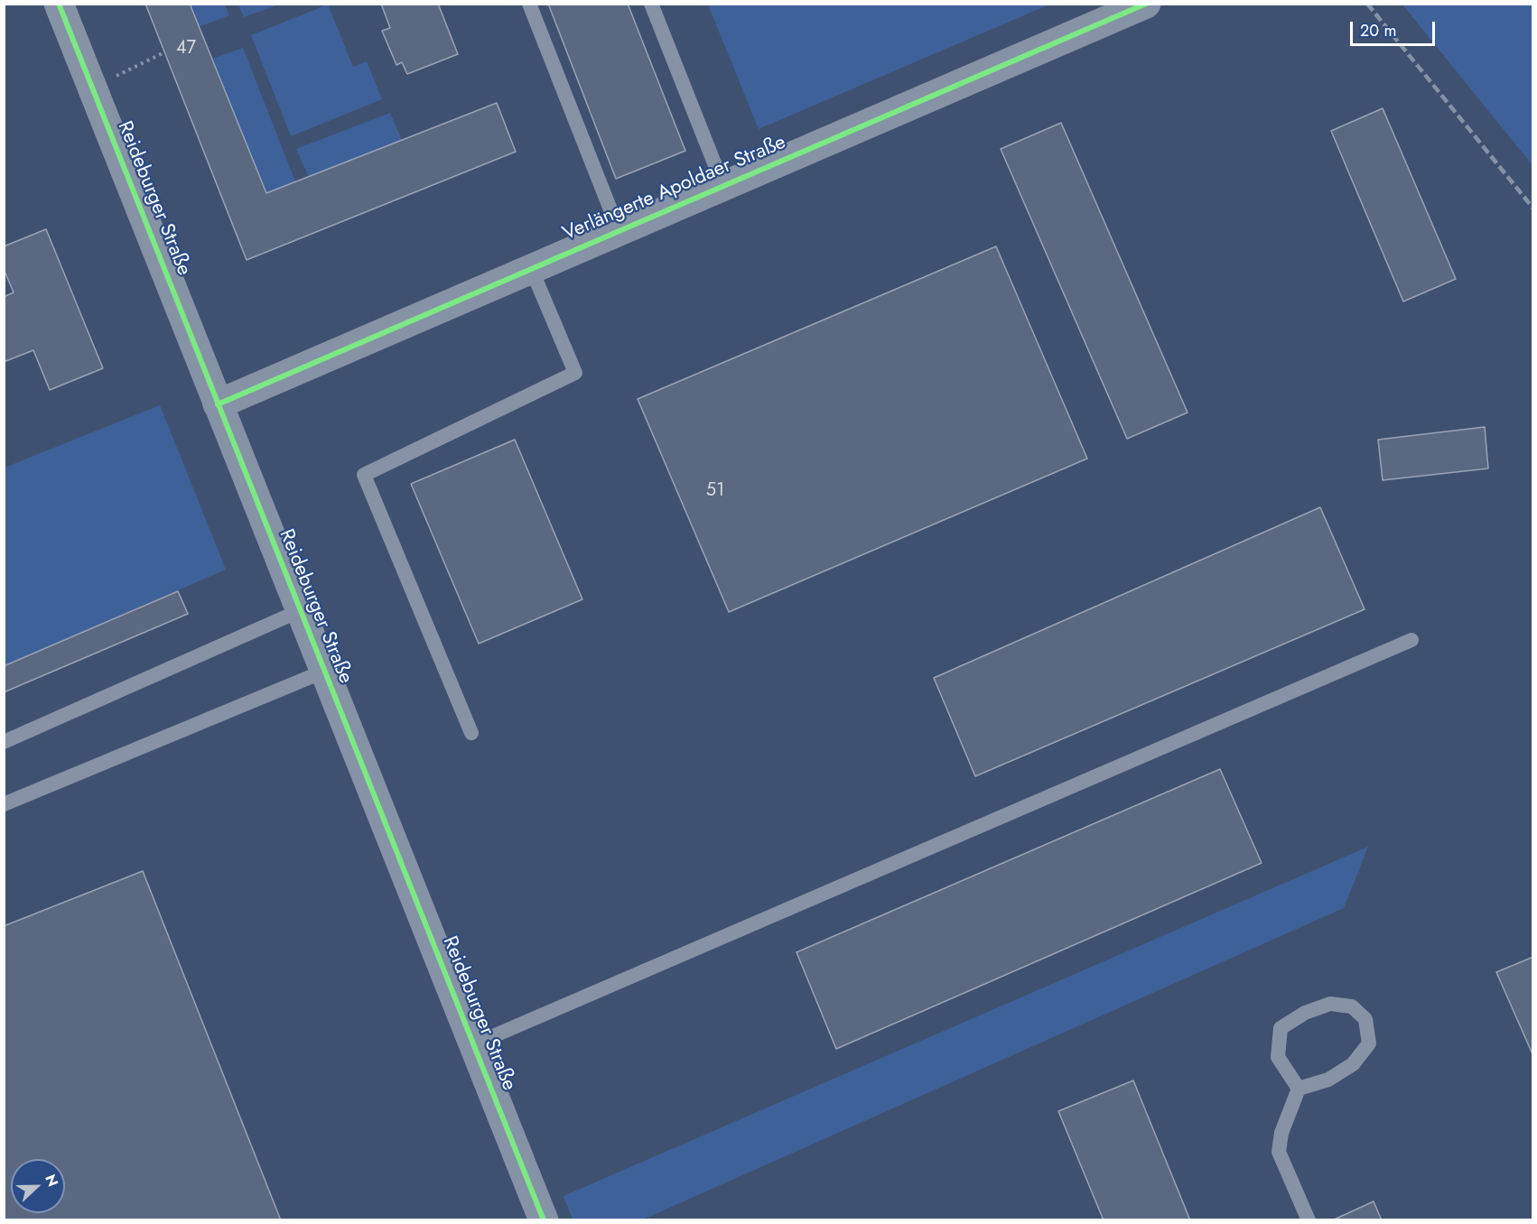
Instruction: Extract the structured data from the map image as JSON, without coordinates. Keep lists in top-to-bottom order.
{
  "streets": {
    "street": ["Verlängerte Apoldaer Straße", "Reideburger Straße"]
  },
  "crossings": [
    ["Verlängerte Apoldaer Straße", "Reideburger Straße"]
  ],
  "house_numbers": ["47", "51"],
  "scale_bar": "20 m",
  "north": "right"
}
